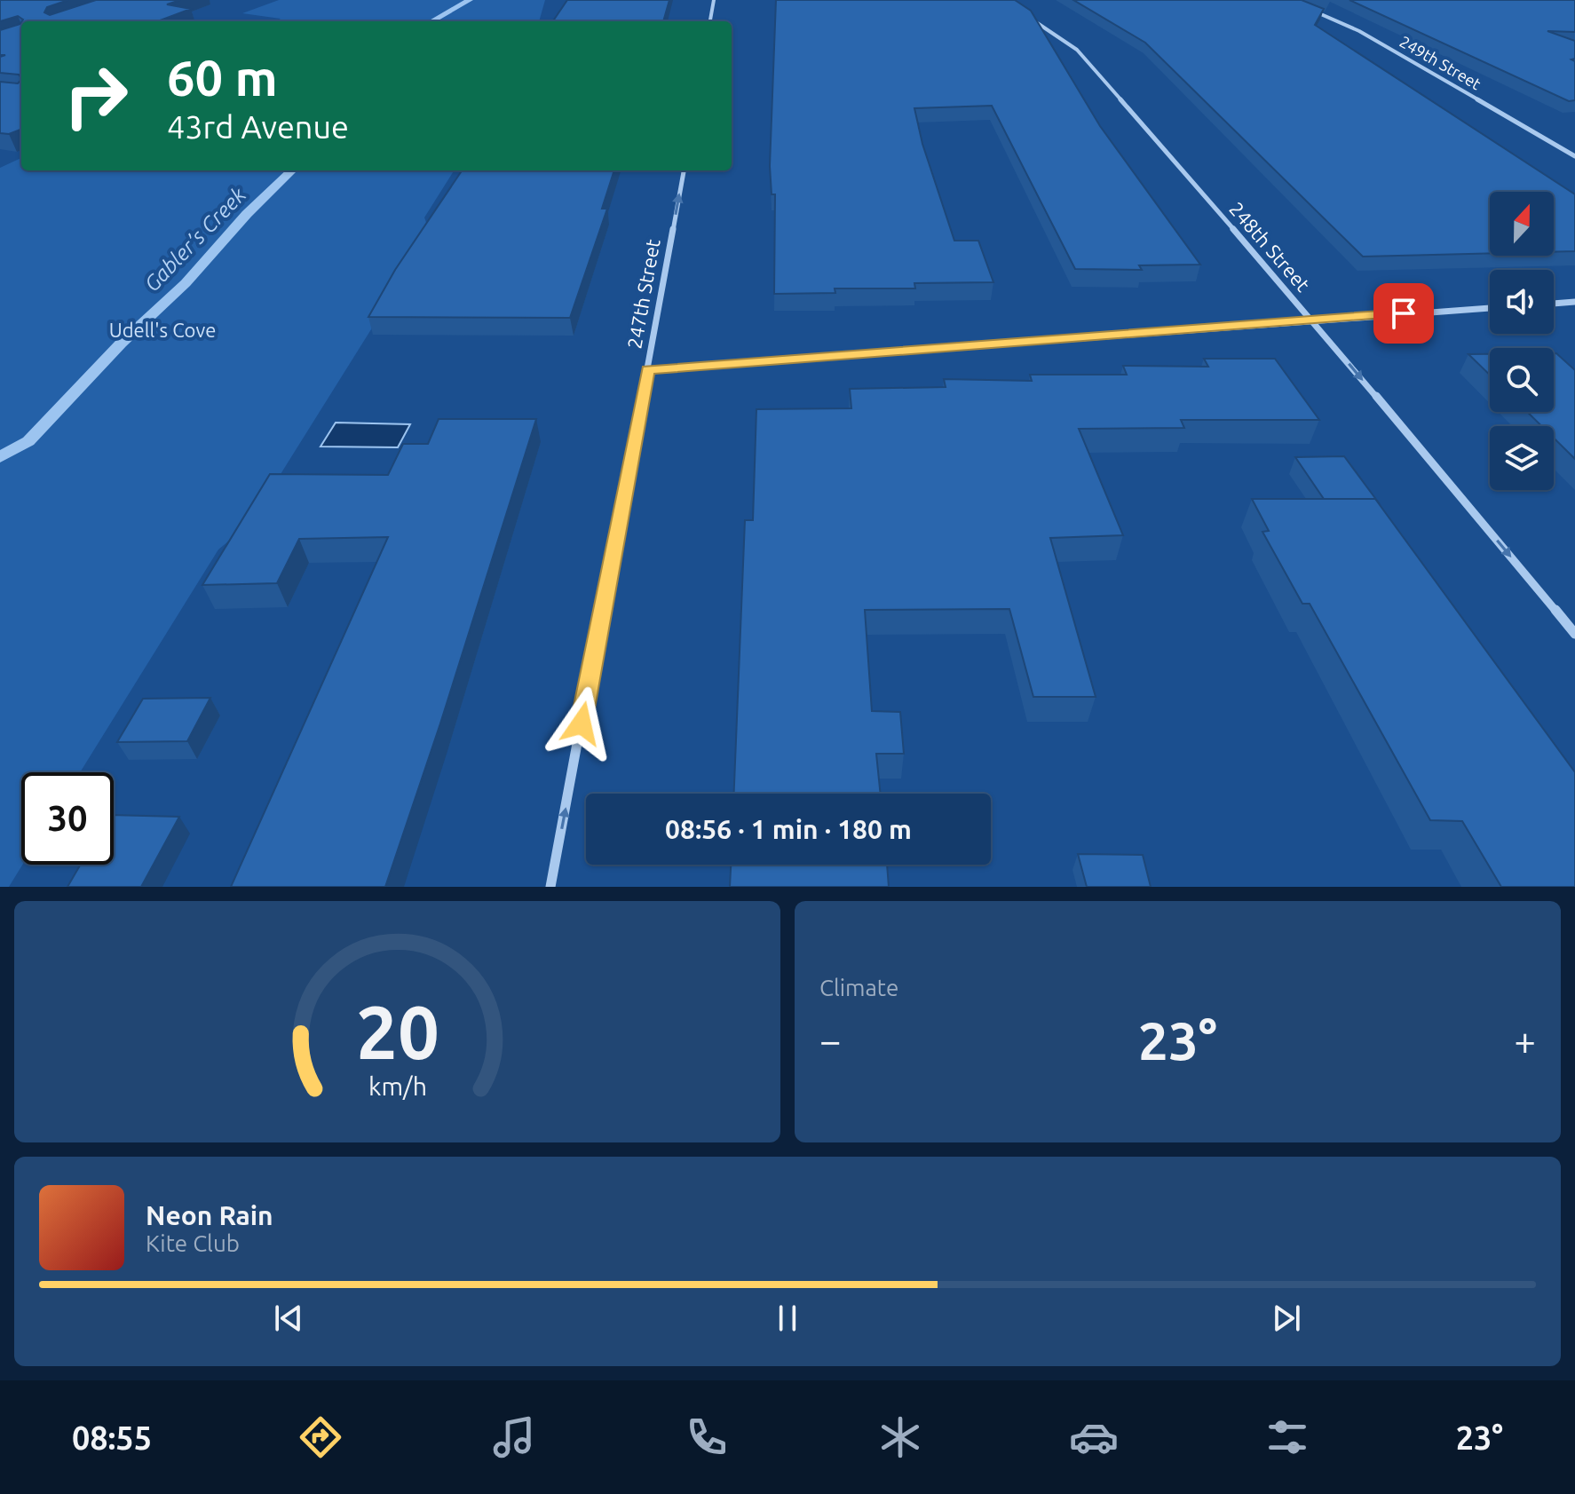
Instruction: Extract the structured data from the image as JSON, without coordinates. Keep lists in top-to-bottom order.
{
  "streets": {
    "street": ["249th Street", "248th Street", "247th Street"]
  },
  "one_way": ["248th Street", "247th Street"],
  "water": ["Gabler’s Creek"],
  "parks": ["Udell's Cove"],
  "north": "top",
  "page": {
    "turn": ["60 m", "43rd Avenue"],
    "limit": "30",
    "trip": "08:56 · 1 min · 180 m",
    "tile": "Climate",
    "heat": ["−", "23°", "+"],
    "song": ["Neon Rain", "Kite Club"],
    "tabs": ["08:55", "23°"],
    "gauge": ["20", "km/h"]
  }
}
